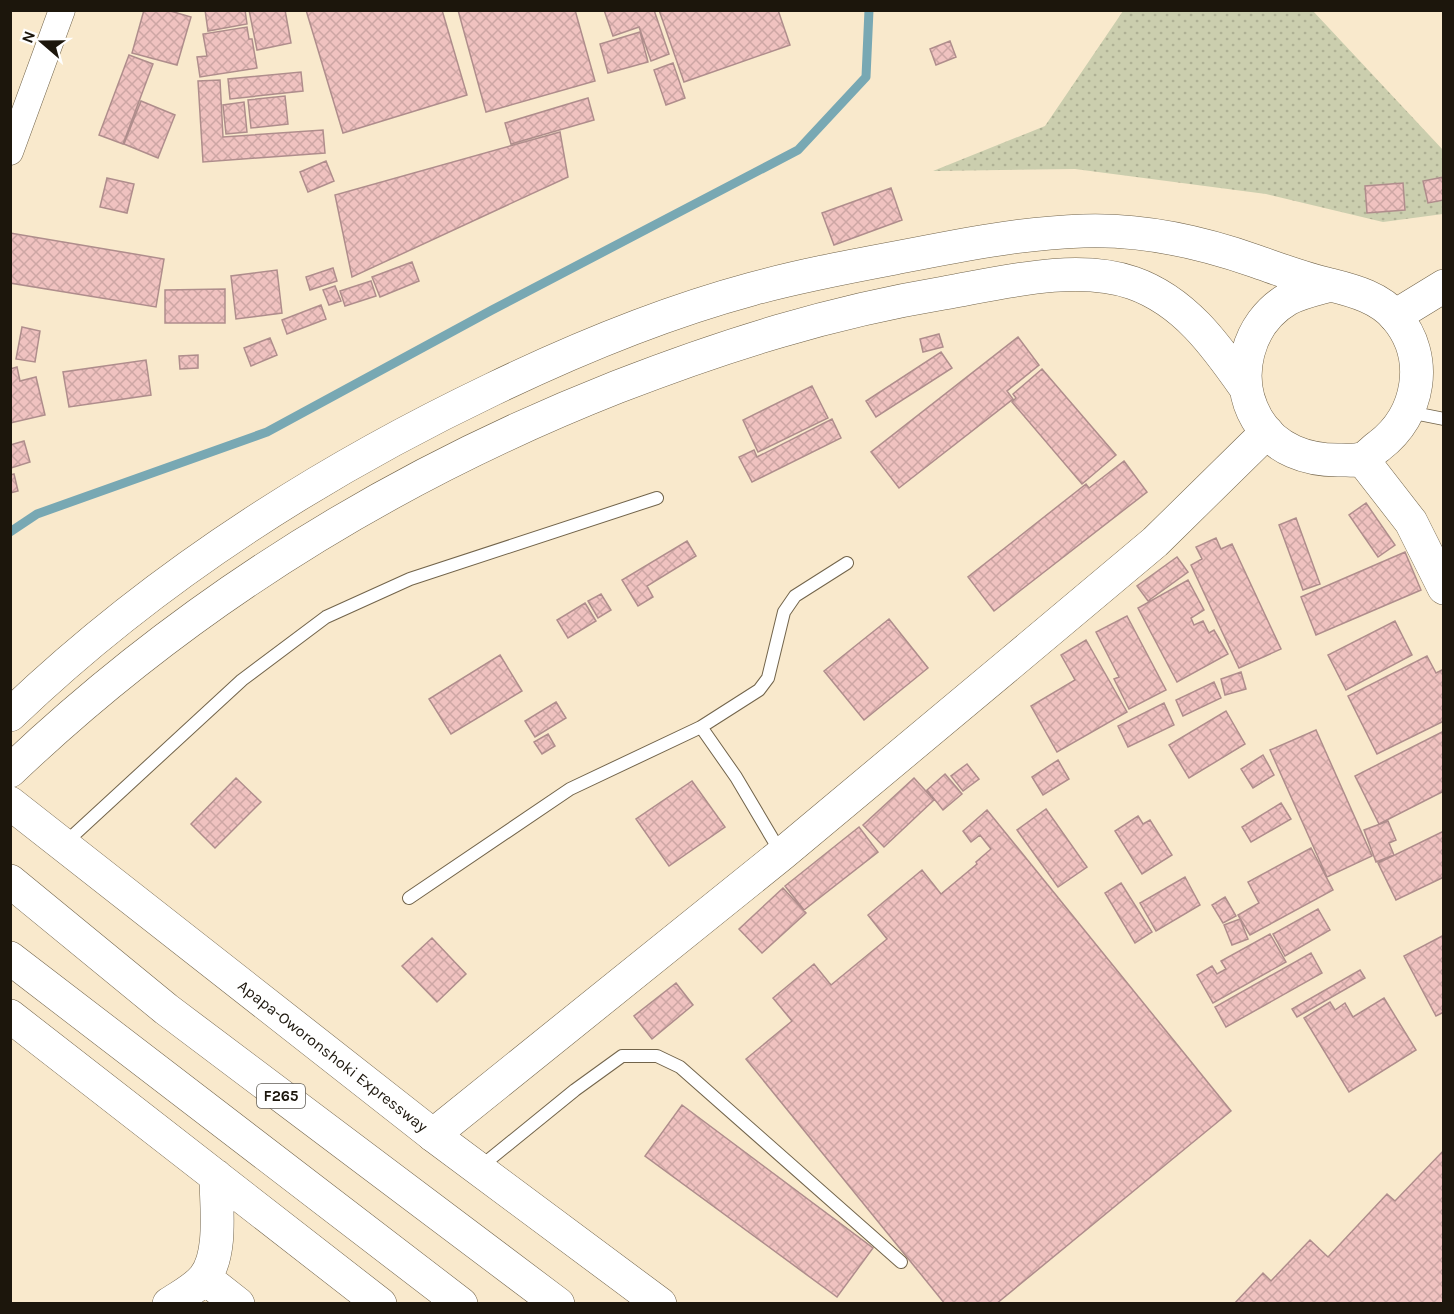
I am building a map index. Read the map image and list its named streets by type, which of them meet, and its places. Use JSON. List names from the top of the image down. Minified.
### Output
{"streets":{"main road":["Apapa-Oworonshoki Expressway","F265"]},"north":"left"}
